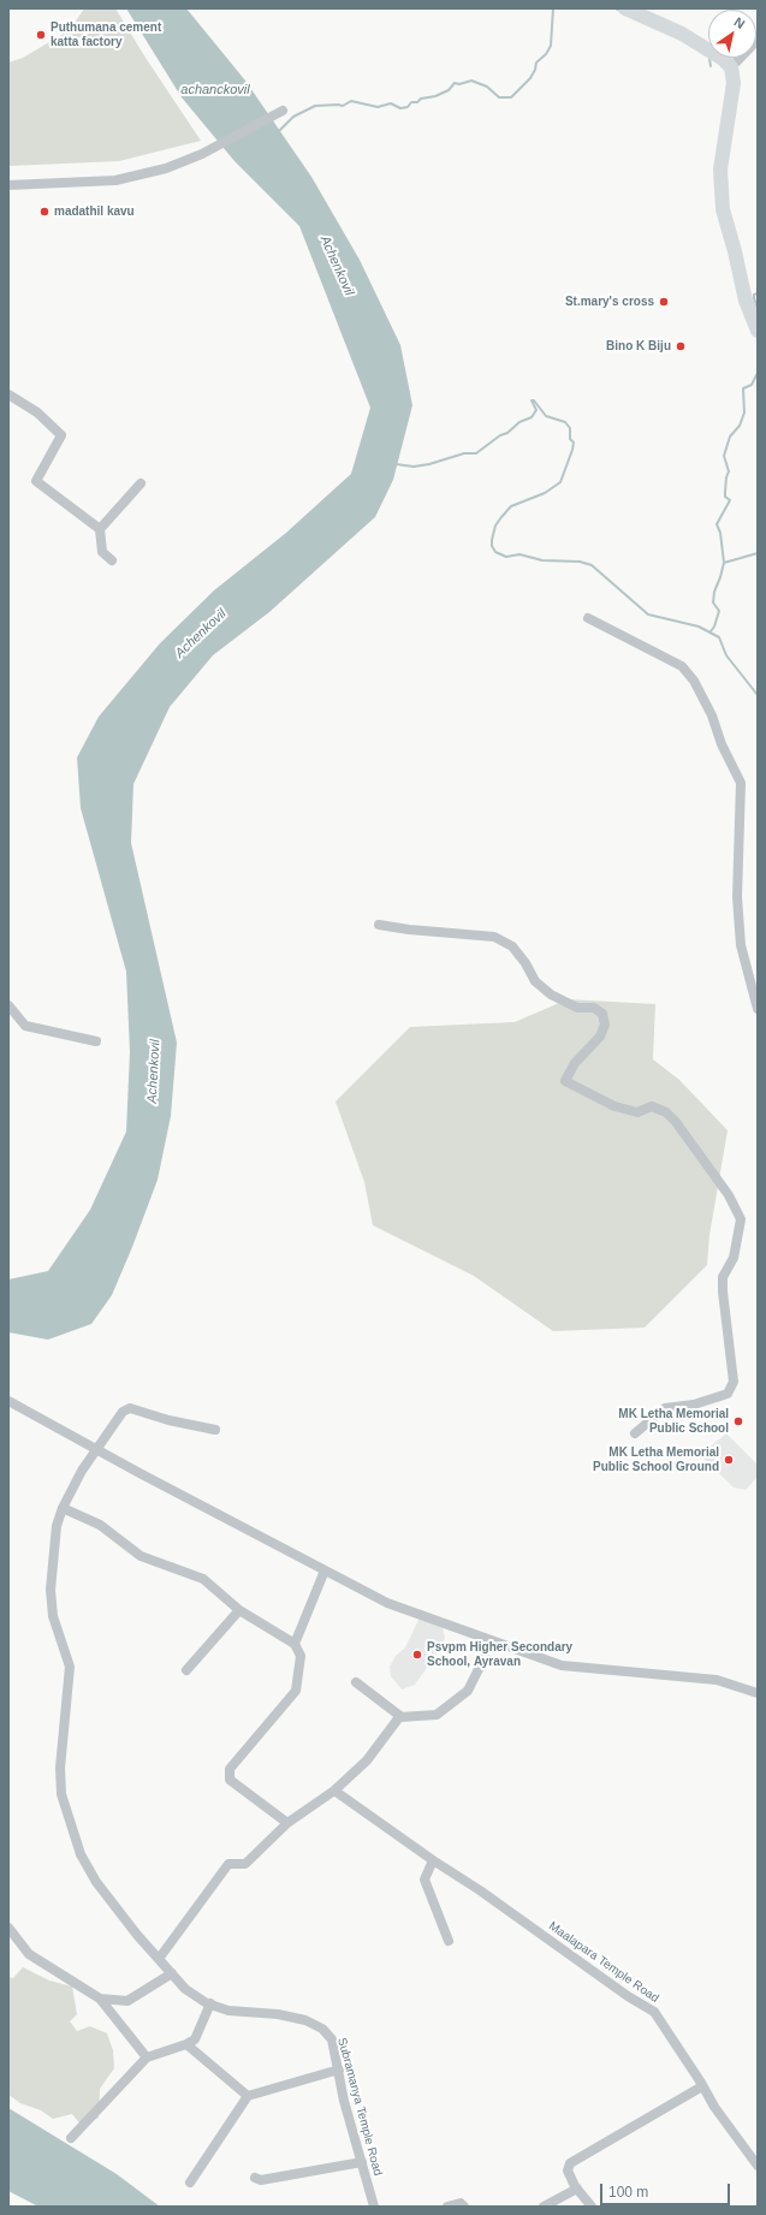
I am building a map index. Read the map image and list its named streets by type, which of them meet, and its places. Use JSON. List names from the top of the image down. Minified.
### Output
{"streets":{"street":["Maalapara Temple Road","Subramanya Temple Road"]},"water":["achanckovil","Achenkovil"],"places":["Puthumana cement katta factory","madathil kavu","St.mary's cross","Bino K Biju","MK Letha Memorial Public School","MK Letha Memorial Public School Ground","Psvpm Higher Secondary School, Ayravan"],"scale_bar":"100 m","north":"top right"}
